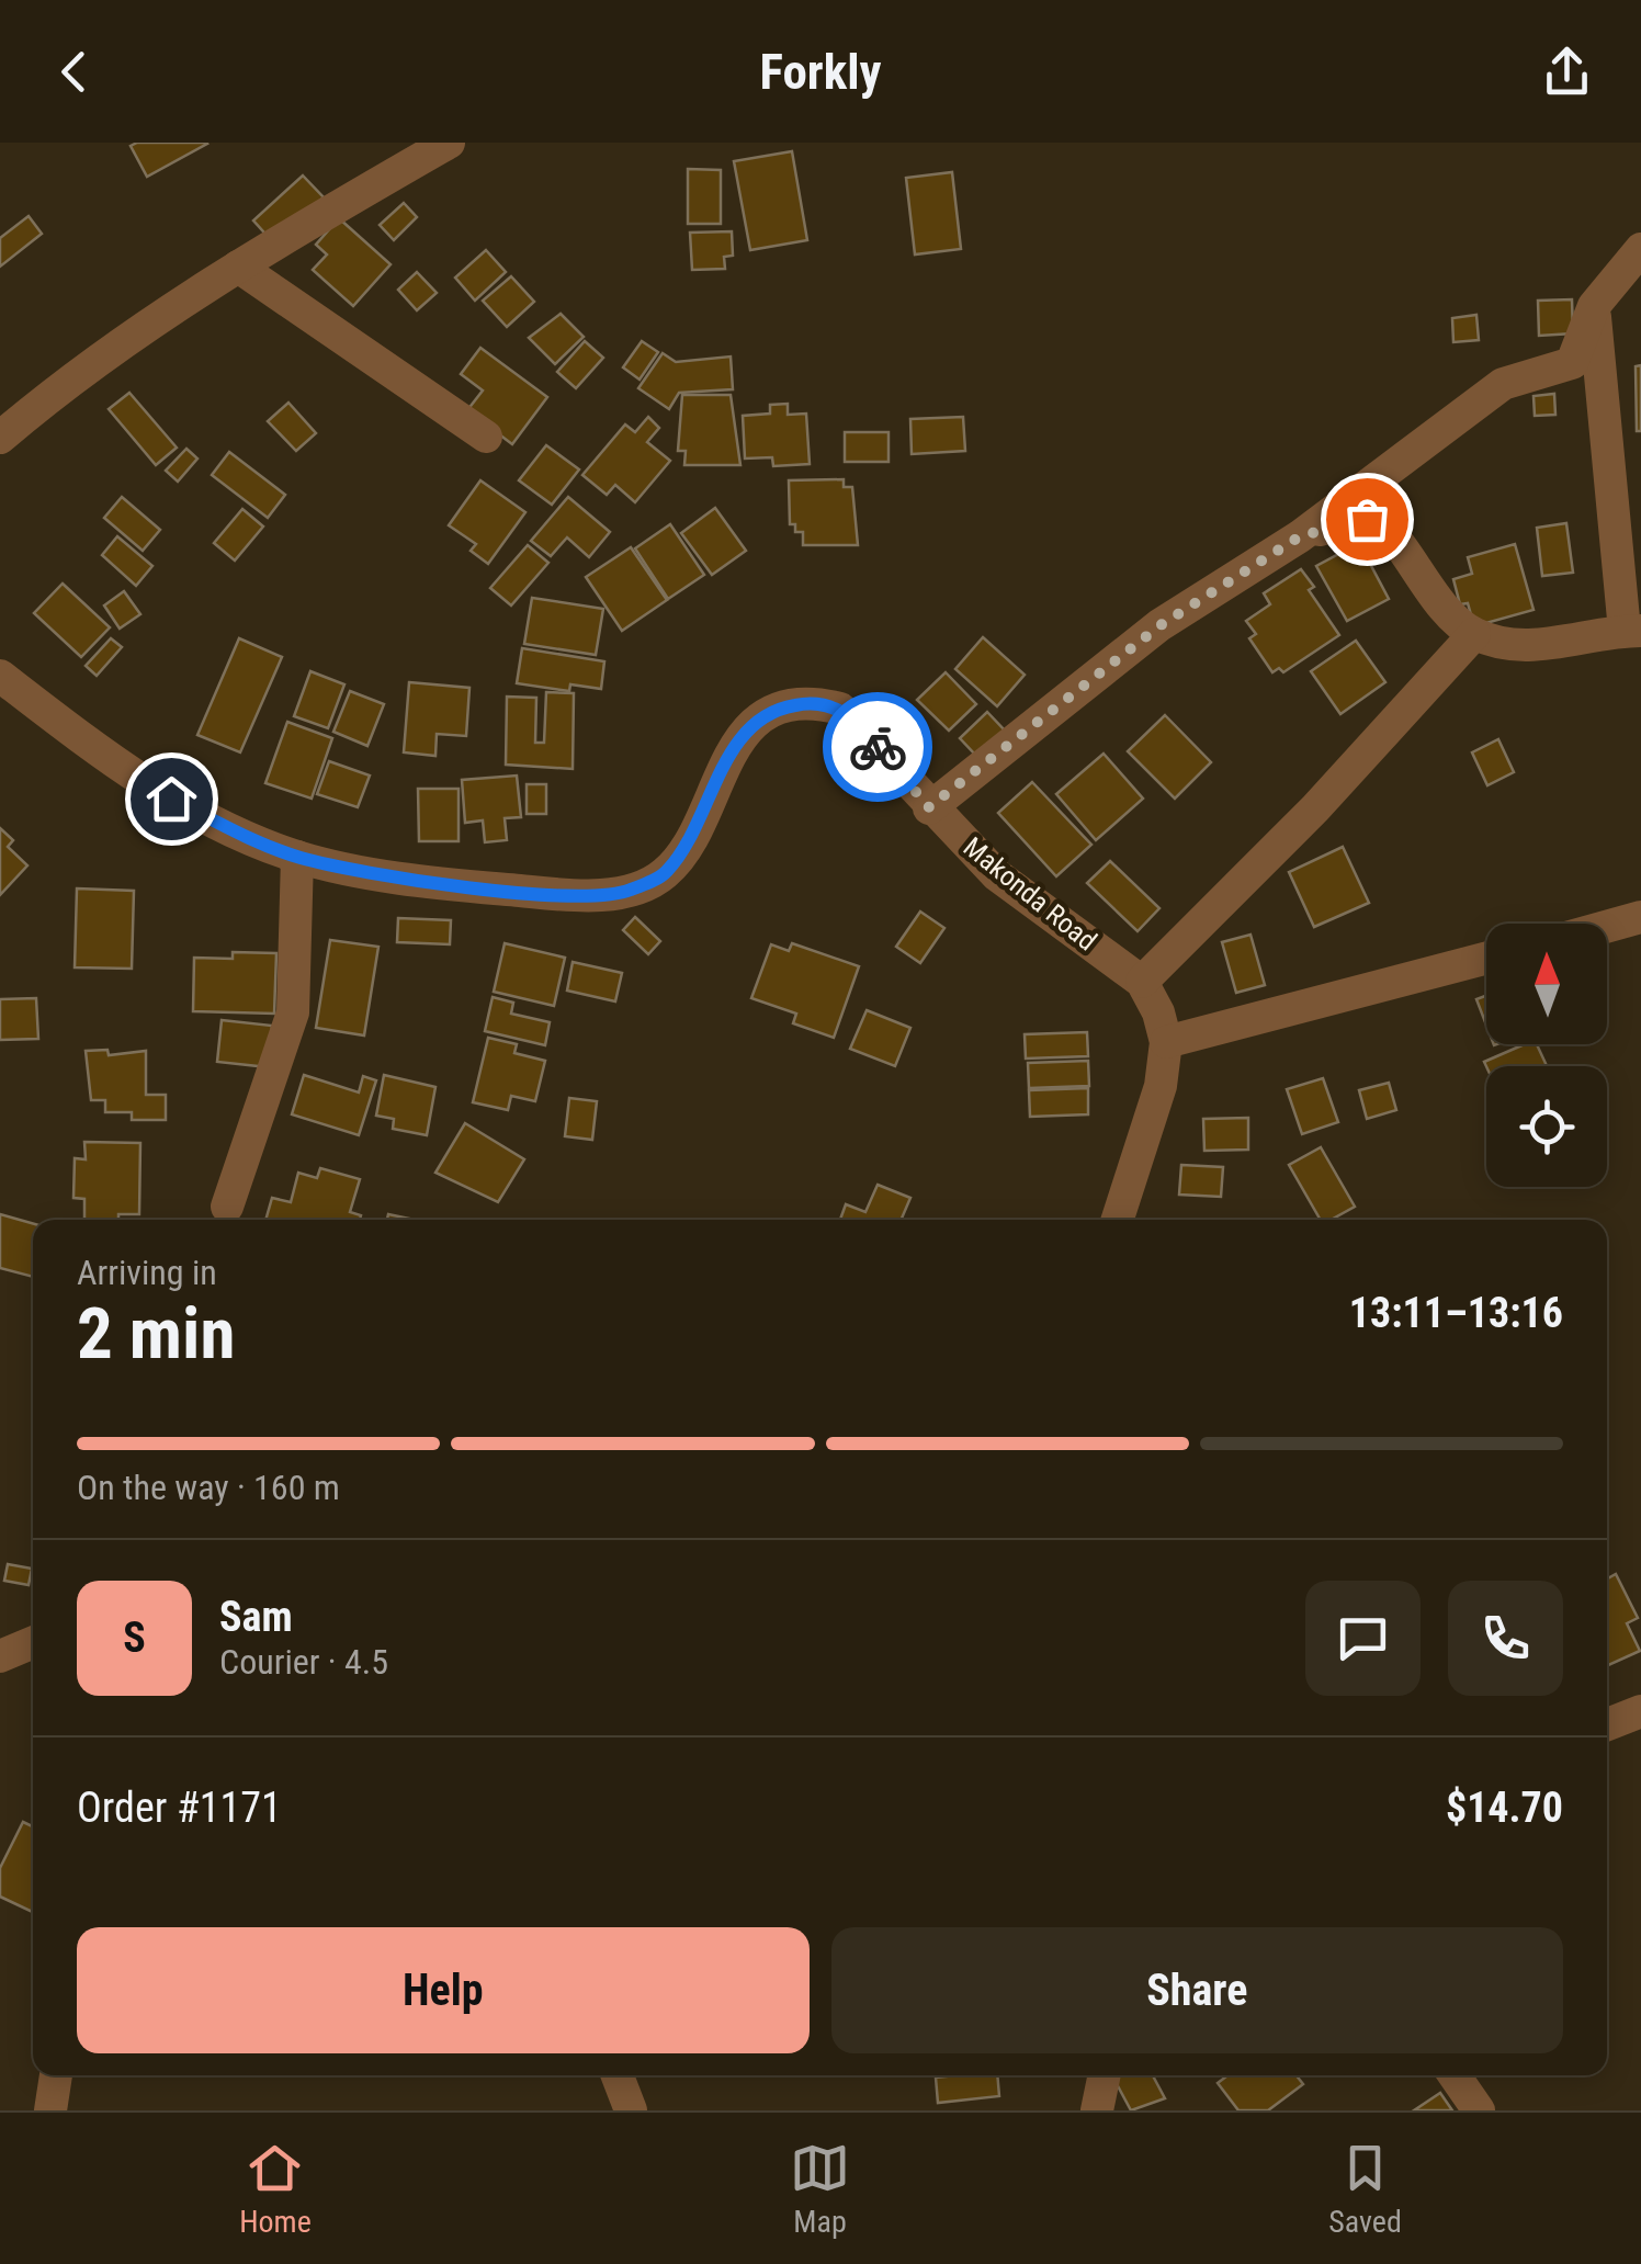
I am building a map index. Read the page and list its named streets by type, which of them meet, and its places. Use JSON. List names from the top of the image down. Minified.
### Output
{"streets":{"street":["Makonda Road"]},"north":"top","page":{"header":"Forkly","heading":["2 min","Arriving in","13:11–13:16"],"panel":["Sam","Courier · 4.5","Order #1171","$14.70"],"bar":"On the way · 160 m","round":"S","buttons":["Help","Share"],"tabs":["Home","Map","Saved"]}}
